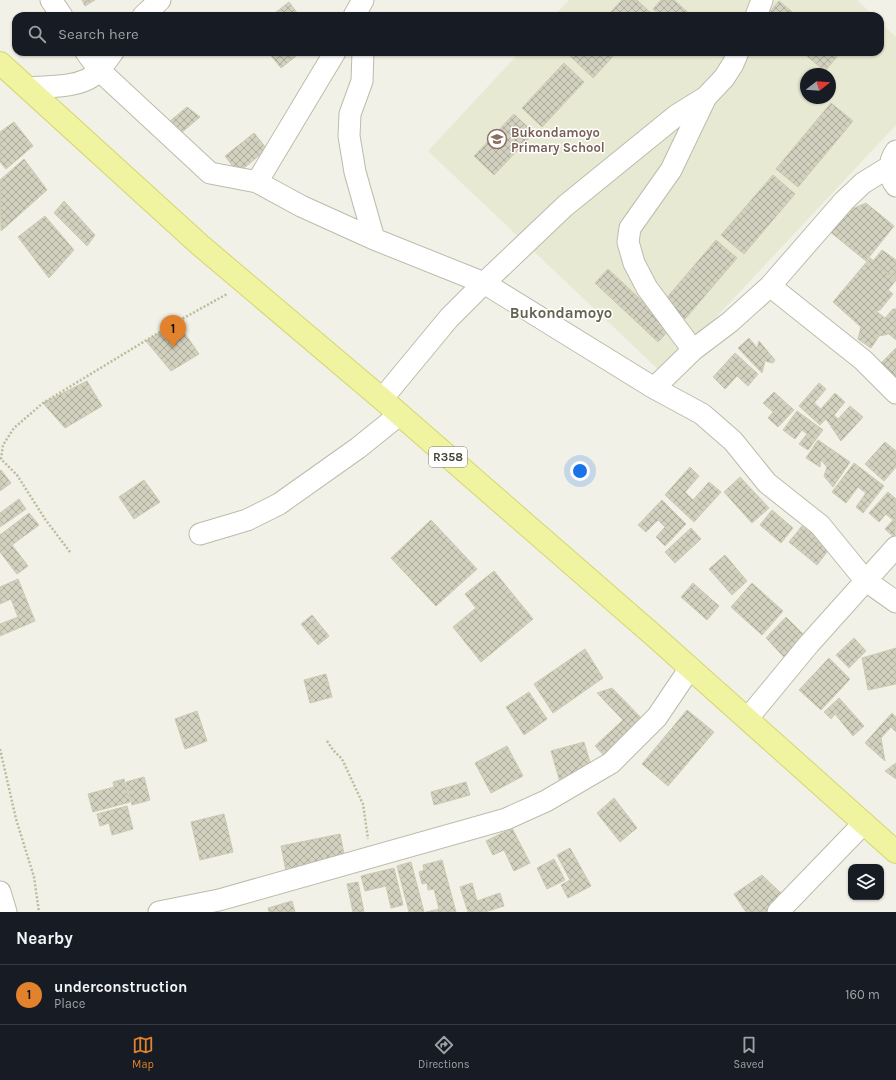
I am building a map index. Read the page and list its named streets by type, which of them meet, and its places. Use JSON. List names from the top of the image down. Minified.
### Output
{"streets":{"main road":["R358"]},"districts":["Bukondamoyo"],"places":{"school or university":["Bukondamoyo Primary School"]},"north":"right","page":{"search":"Search here","pins":"1","heading":"Nearby","list":[{"mark":"1","name":"underconstruction","note":"Place","value":"160 m"}],"nav":["Map","Directions","Saved"]}}
